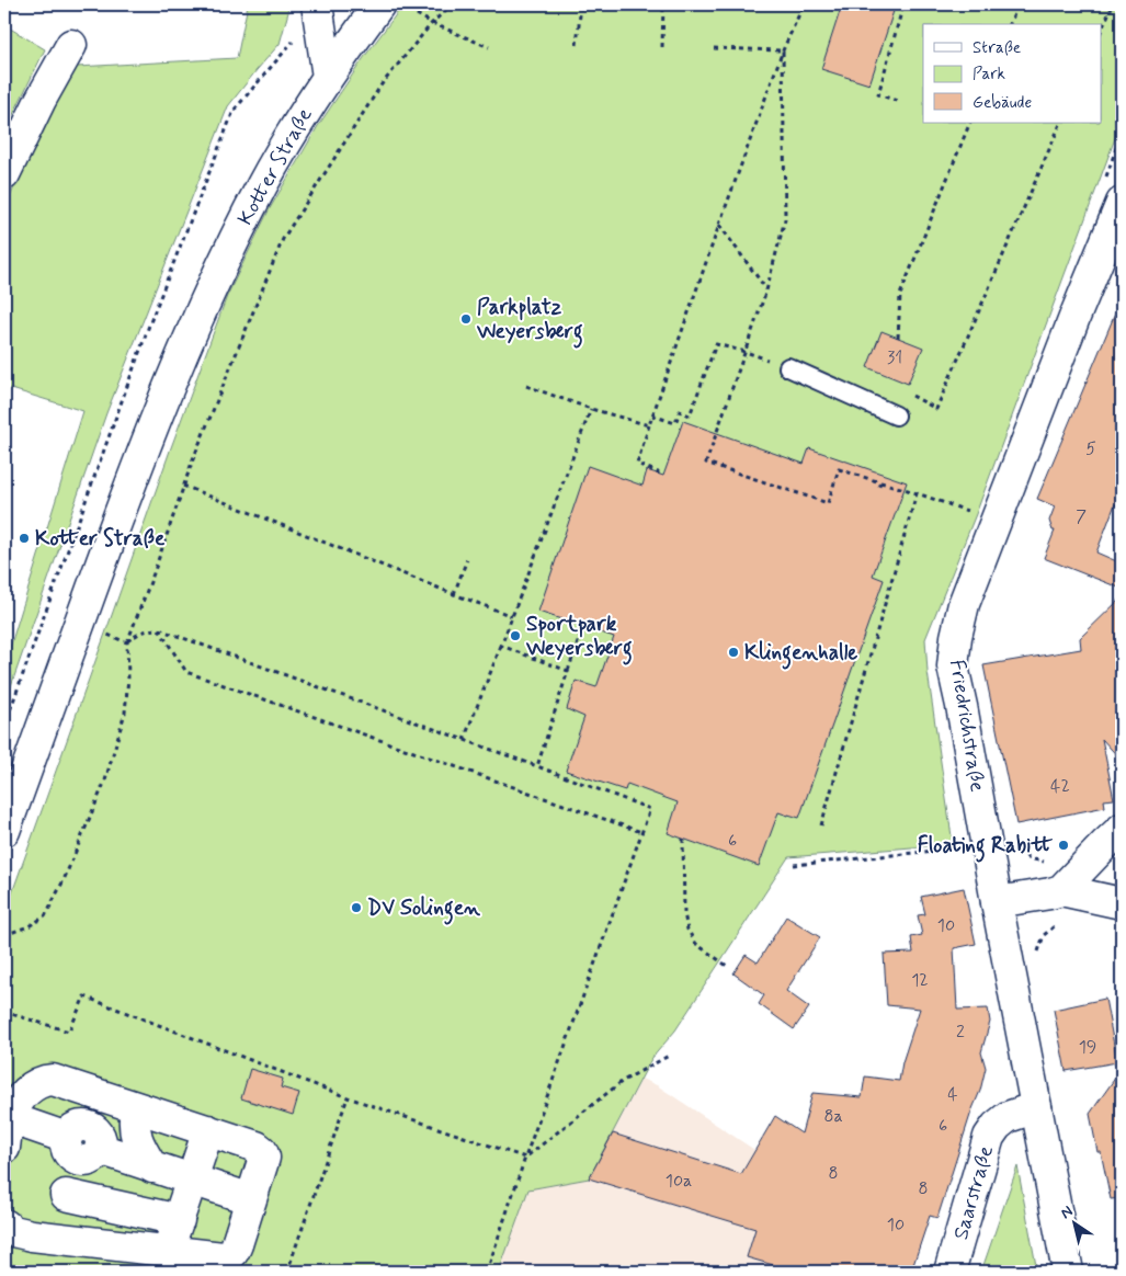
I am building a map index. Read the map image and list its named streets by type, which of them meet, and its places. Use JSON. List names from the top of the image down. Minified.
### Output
{"streets":{"street":["Kotter Straße","Friedrichstraße","Saarstraße"]},"crossings":[["Friedrichstraße","Saarstraße"]],"places":["Parkplatz Weyersberg","Kotter Straße","Sportpark Weyersberg","Klingenhalle","Floating Rabitt","DV Solingen"],"house_numbers":["31","5","7","42","6","10","12","2","19","4","8a","6","8","10a","8","10"],"legend":["Straße","Park","Gebäude"],"north":"top left"}
